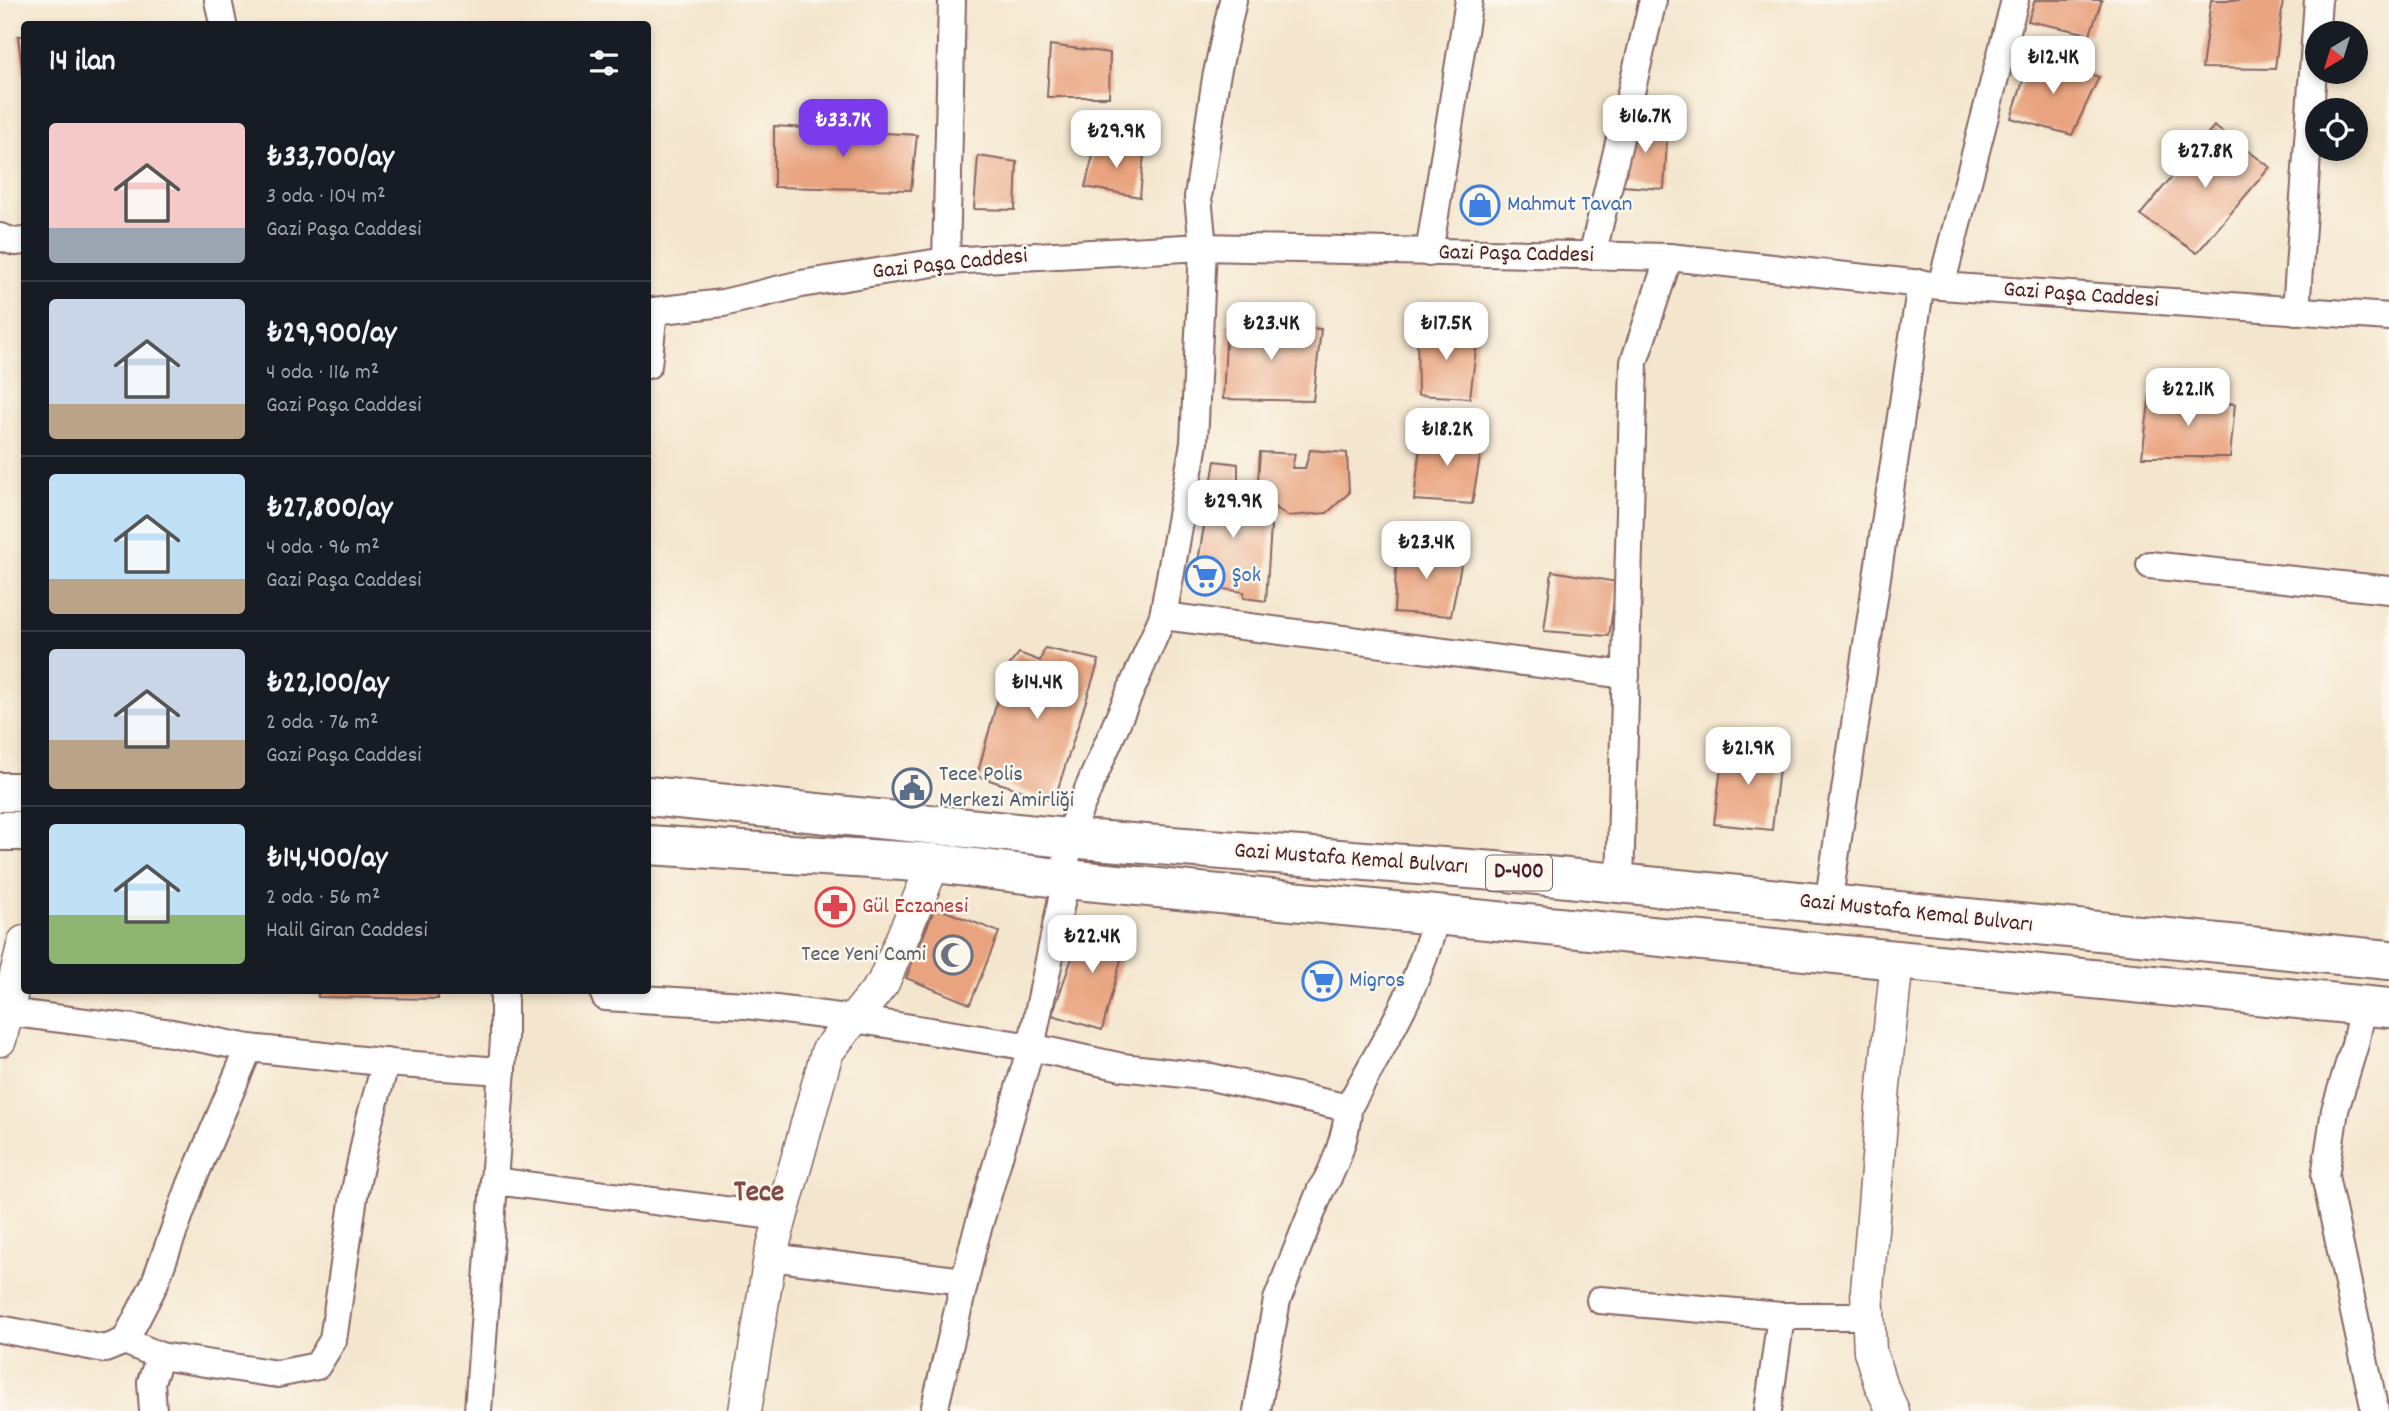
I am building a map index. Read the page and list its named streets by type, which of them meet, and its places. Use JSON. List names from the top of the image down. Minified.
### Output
{"streets":{"highway":["Gazi Mustafa Kemal Bulvarı","D-400"],"street":["Gazi Paşa Caddesi"]},"districts":["Tece"],"places":{"shop":["Mahmut Tavan"],"supermarket":["Şok","Migros"],"public building":["Tece Polis Merkezi Amirliği"],"pharmacy":["Gül Eczanesi"],"mosque":["Tece Yeni Cami"]},"north":"bottom left","page":{"heading":"14 ilan","price":["₺12.4K","₺16.7K","₺33.7K","₺29.9K","₺27.8K","₺23.4K","₺17.5K","₺22.1K","₺18.2K","₺29.9K","₺23.4K","₺14.4K","₺21.9K","₺22.4K"],"list":[{"name":"₺33,700/ay","note":"3 oda · 104 m² · Gazi Paşa Caddesi"},{"name":"₺29,900/ay","note":"4 oda · 116 m² · Gazi Paşa Caddesi"},{"name":"₺27,800/ay","note":"4 oda · 96 m² · Gazi Paşa Caddesi"},{"name":"₺22,100/ay","note":"2 oda · 76 m² · Gazi Paşa Caddesi"},{"name":"₺14,400/ay","note":"2 oda · 56 m² · Halil Giran Caddesi"}]}}
